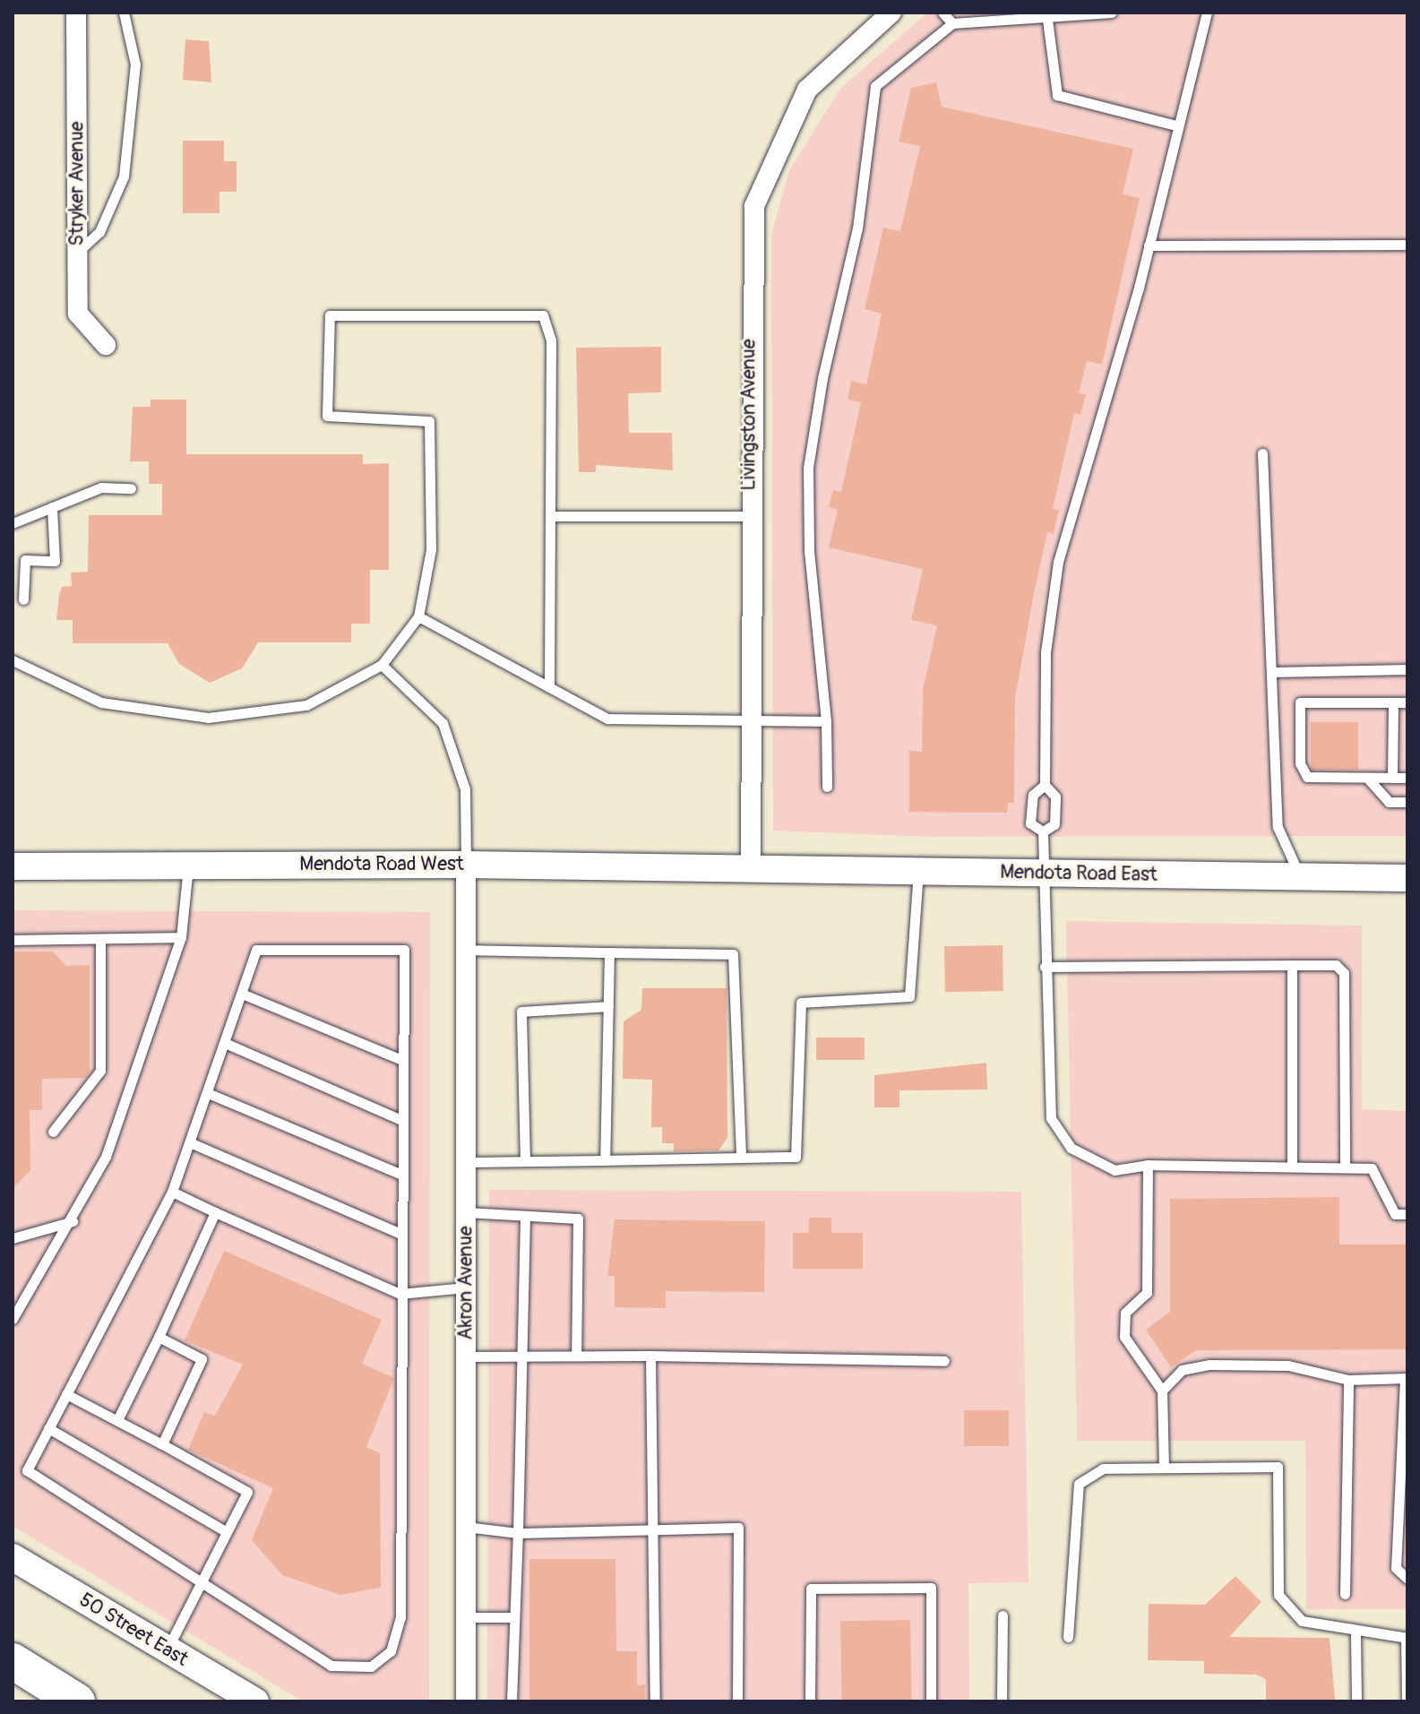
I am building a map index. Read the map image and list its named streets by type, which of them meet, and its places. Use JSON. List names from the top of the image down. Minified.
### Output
{"streets":{"street":["Stryker Avenue","Livingston Avenue","Mendota Road West","Mendota Road East","Akron Avenue","50 Street East"]},"crossings":[["Livingston Avenue","Mendota Road West"],["Livingston Avenue","Mendota Road East"],["Mendota Road West","Mendota Road East"],["Mendota Road West","Akron Avenue"]]}
